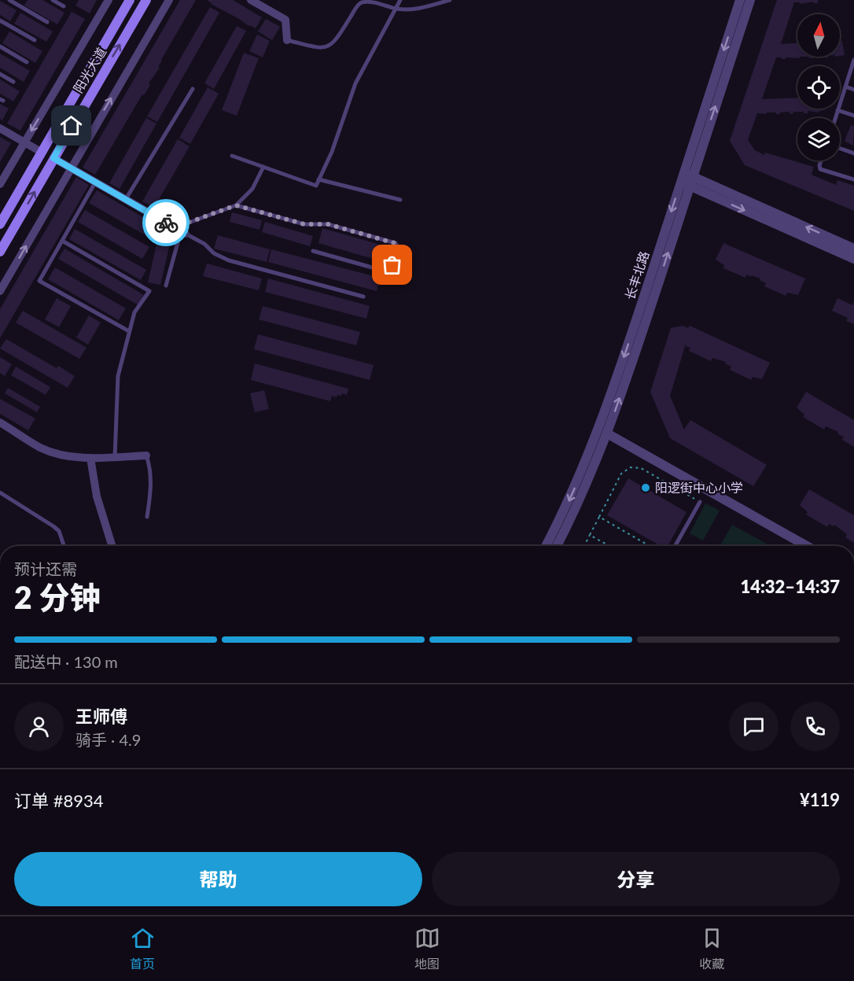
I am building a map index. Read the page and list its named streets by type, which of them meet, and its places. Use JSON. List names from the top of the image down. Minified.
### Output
{"streets":{"main road":["阳光大道"],"street":["长丰北路"]},"places":["阳逻街中心小学"],"north":"top","page":{"heading":["2 分钟","预计还需","14:32–14:37"],"panel":["王师傅","骑手 · 4.9","订单 #8934","¥119"],"bar":"配送中 · 130 m","buttons":["帮助","分享"],"tabs":["首页","地图","收藏"]}}
